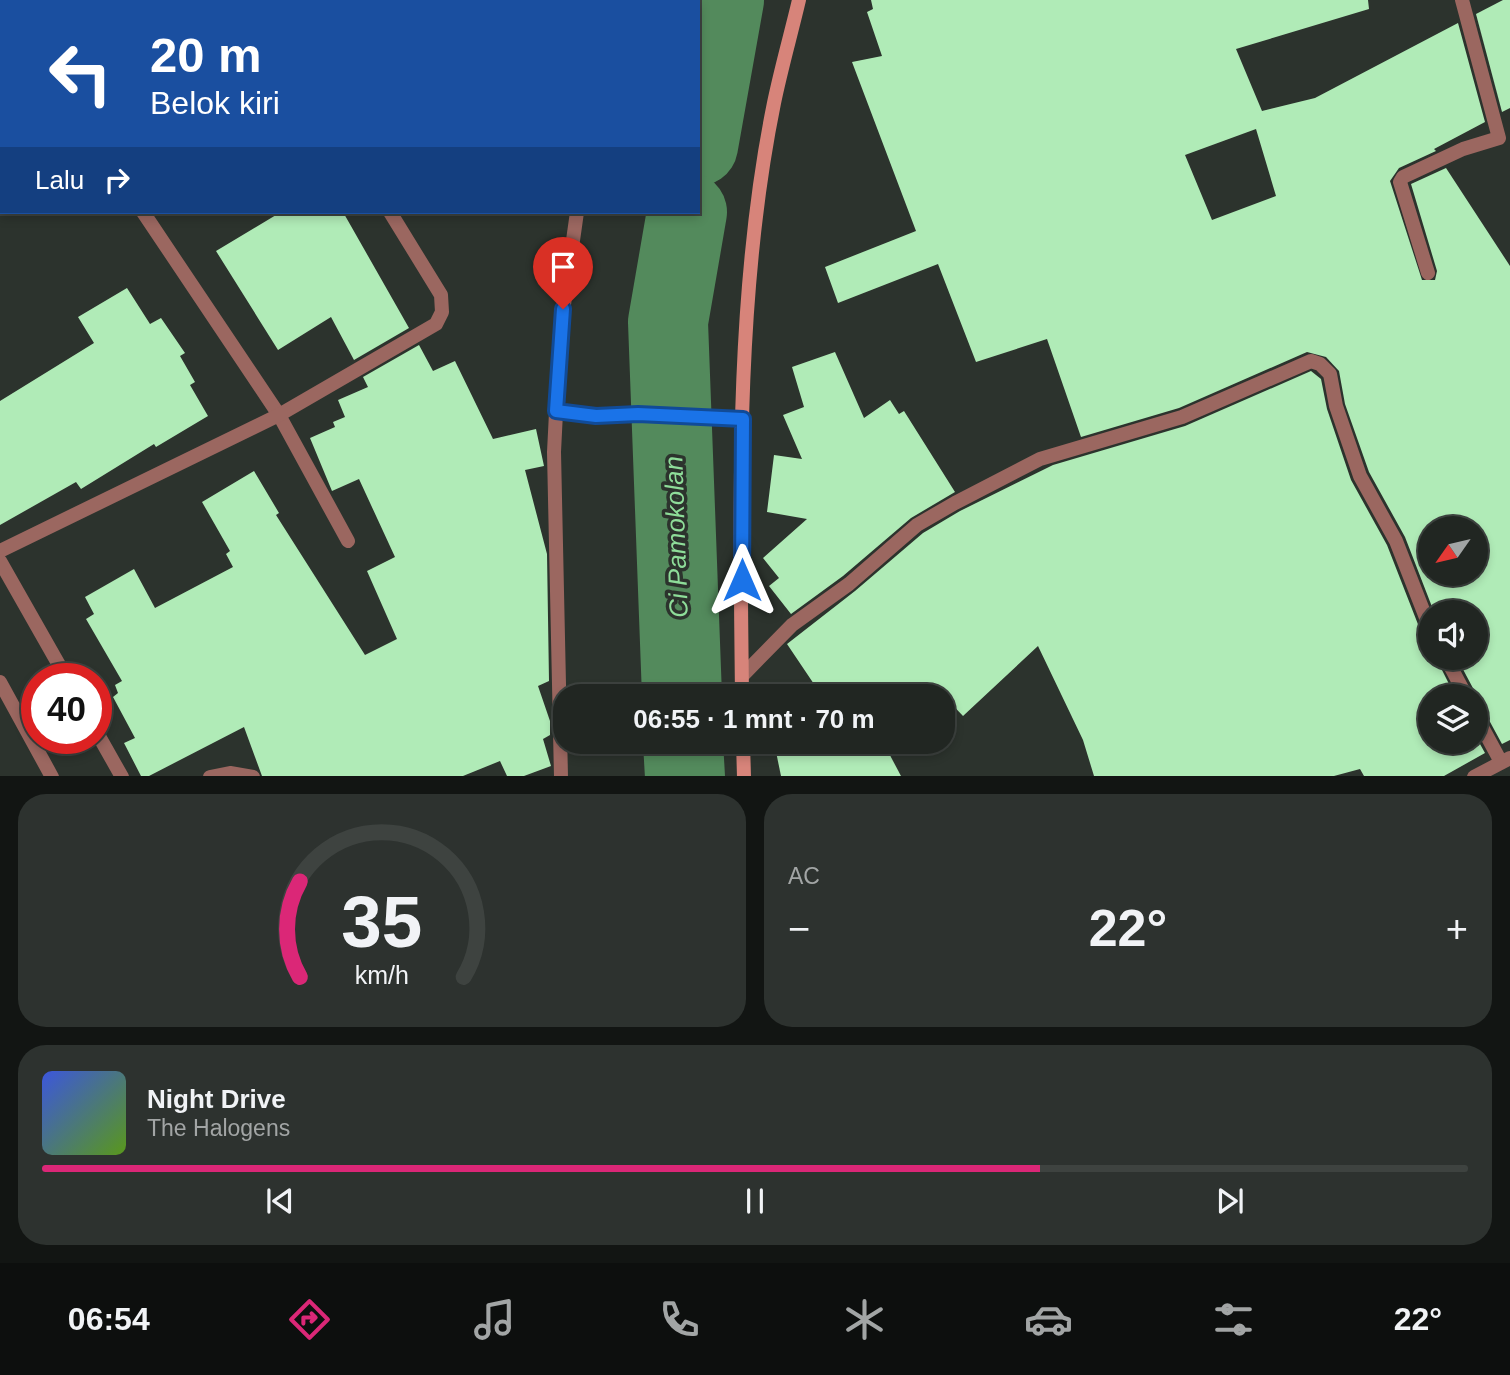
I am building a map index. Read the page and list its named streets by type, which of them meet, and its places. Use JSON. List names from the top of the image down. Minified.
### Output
{"water":["Ci Pamokolan"],"north":"bottom left","page":{"turn":["20 m","Belok kiri"],"then":"Lalu","limit":"40","trip":"06:55 · 1 mnt · 70 m","tile":"AC","heat":["−","22°","+"],"song":["Night Drive","The Halogens"],"tabs":["06:54","22°"],"gauge":["35","km/h"]}}
